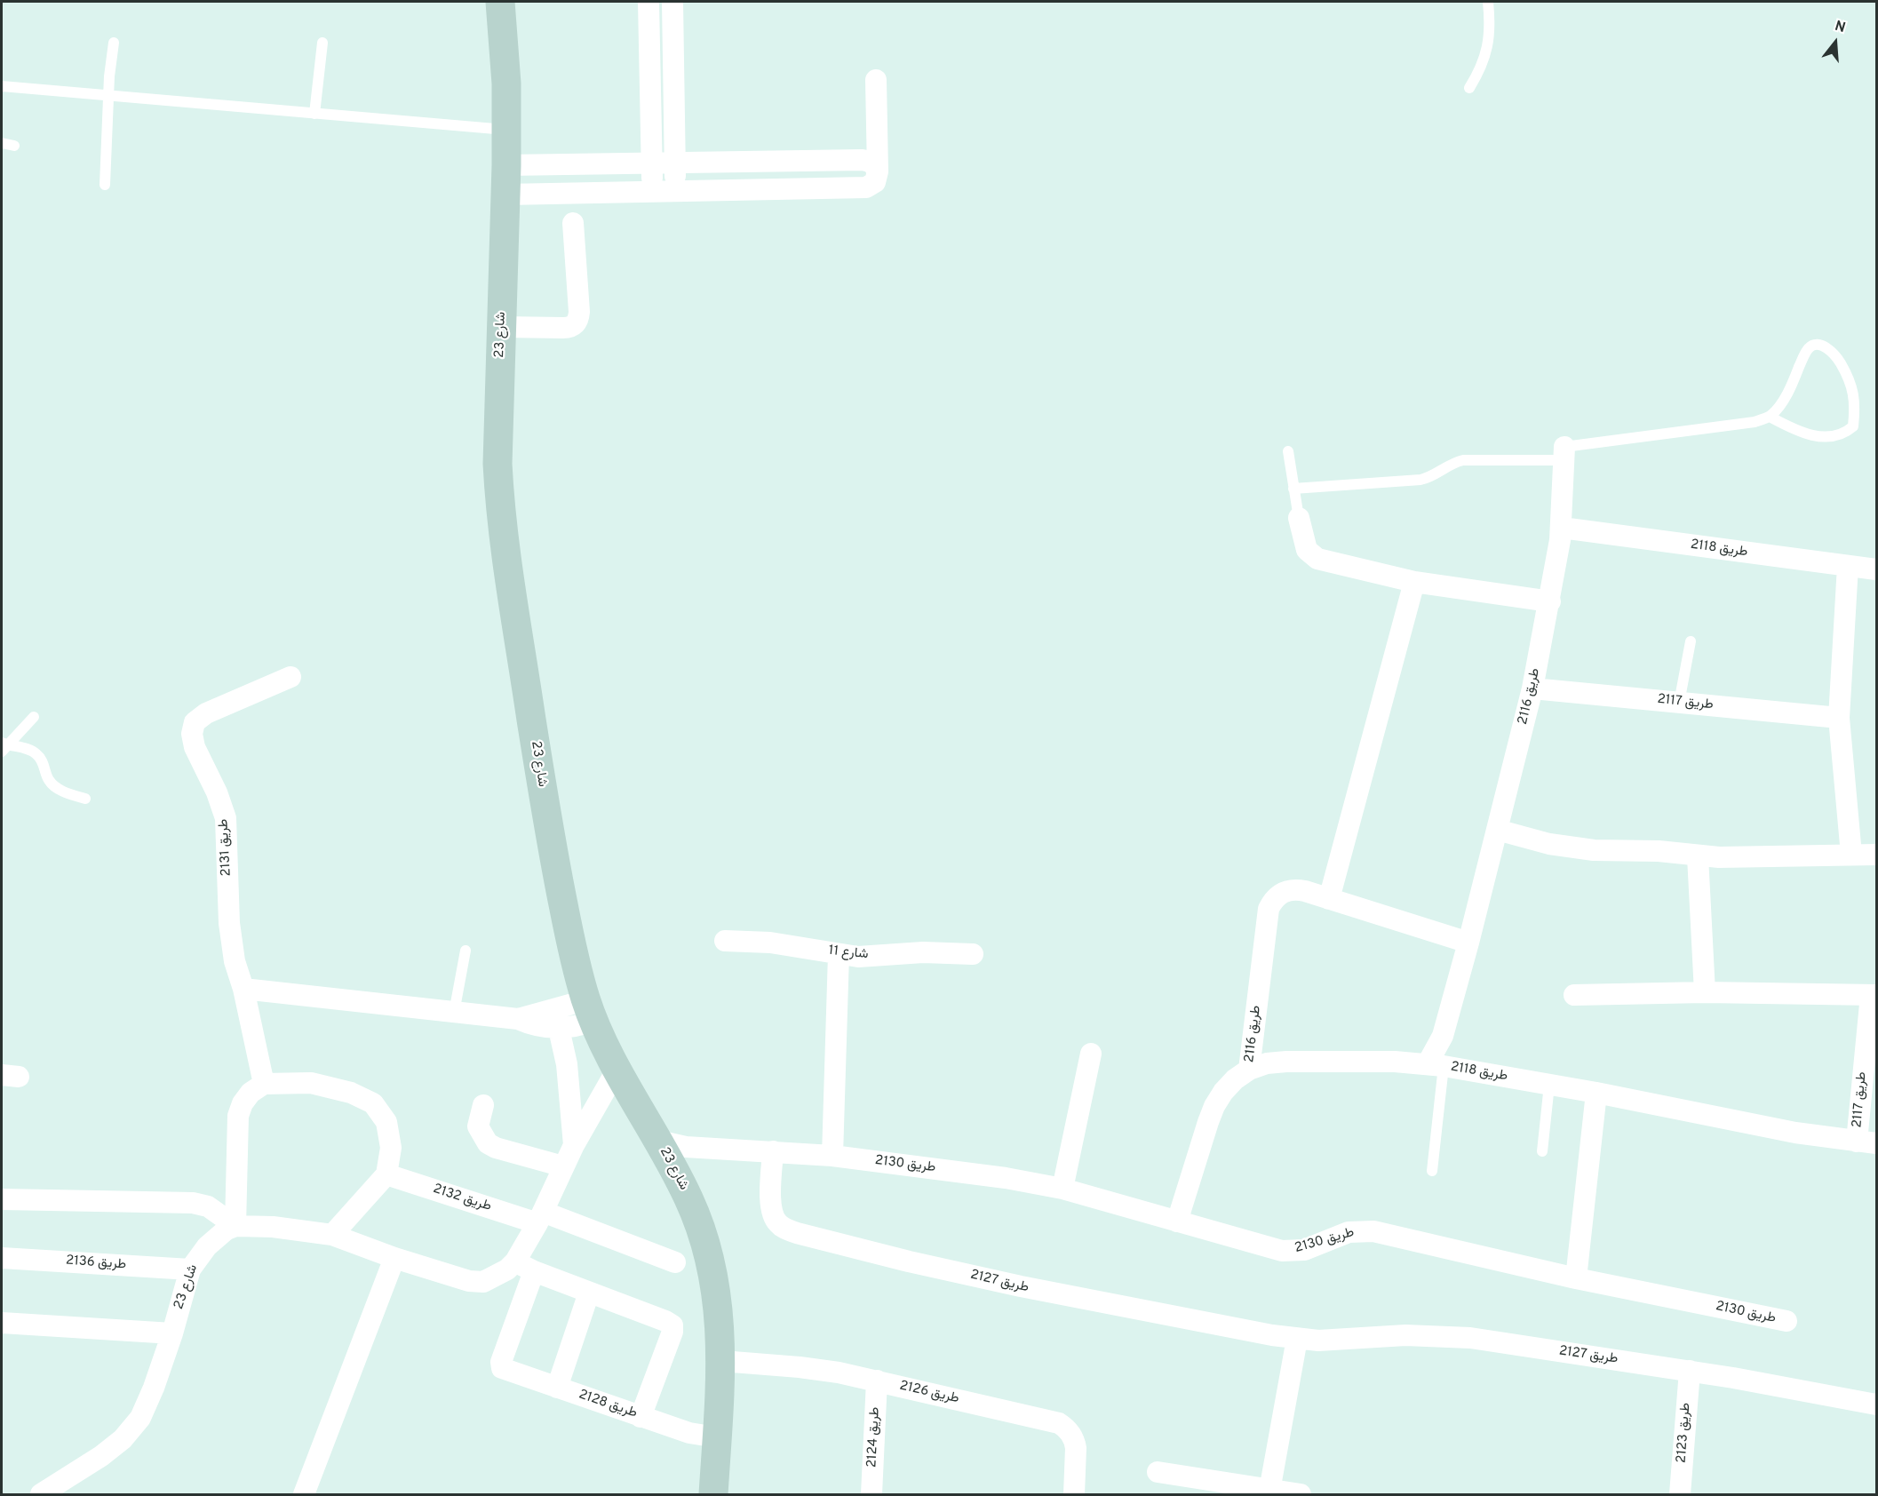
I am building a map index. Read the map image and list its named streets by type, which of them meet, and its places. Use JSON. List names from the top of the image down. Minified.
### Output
{"streets":{"street":["شارع 23","طريق 2118","طريق 2116","طريق 2117","طريق 2131","شارع 11","طريق 2130","طريق 2132","طريق 2136","طريق 2127","طريق 2126","طريق 2128","طريق 2123","طريق 2124"]},"crossings":[["شارع 23","طريق 2131"],["شارع 23","طريق 2130"],["شارع 23","طريق 2132"],["شارع 23","طريق 2136"],["شارع 23","طريق 2126"],["شارع 23","طريق 2128"],["طريق 2118","طريق 2116"],["طريق 2118","طريق 2117"],["طريق 2118","طريق 2130"],["طريق 2116","طريق 2117"],["طريق 2131","طريق 2132"],["طريق 2130","طريق 2127"],["طريق 2127","طريق 2123"],["طريق 2126","طريق 2124"]],"north":"top"}
